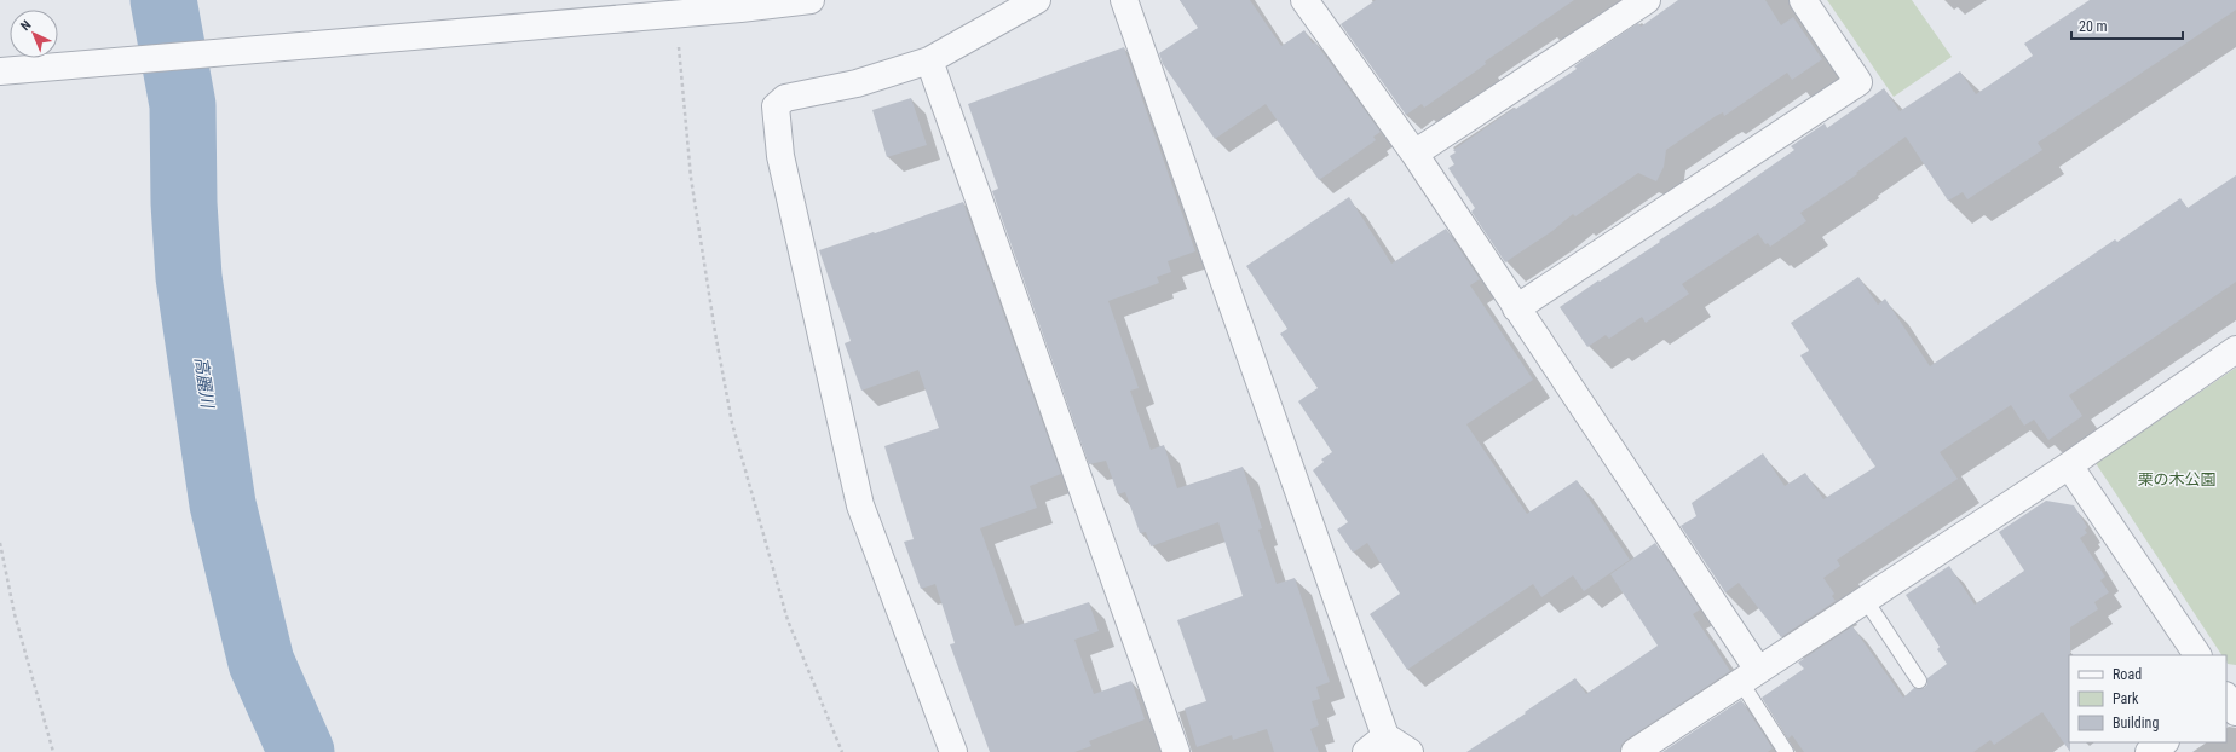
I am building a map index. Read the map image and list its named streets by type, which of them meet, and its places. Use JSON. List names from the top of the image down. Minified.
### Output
{"water":["高麗川"],"parks":["栗の木公園"],"legend":["Road","Park","Building"],"scale_bar":"20 m","north":"top left"}
